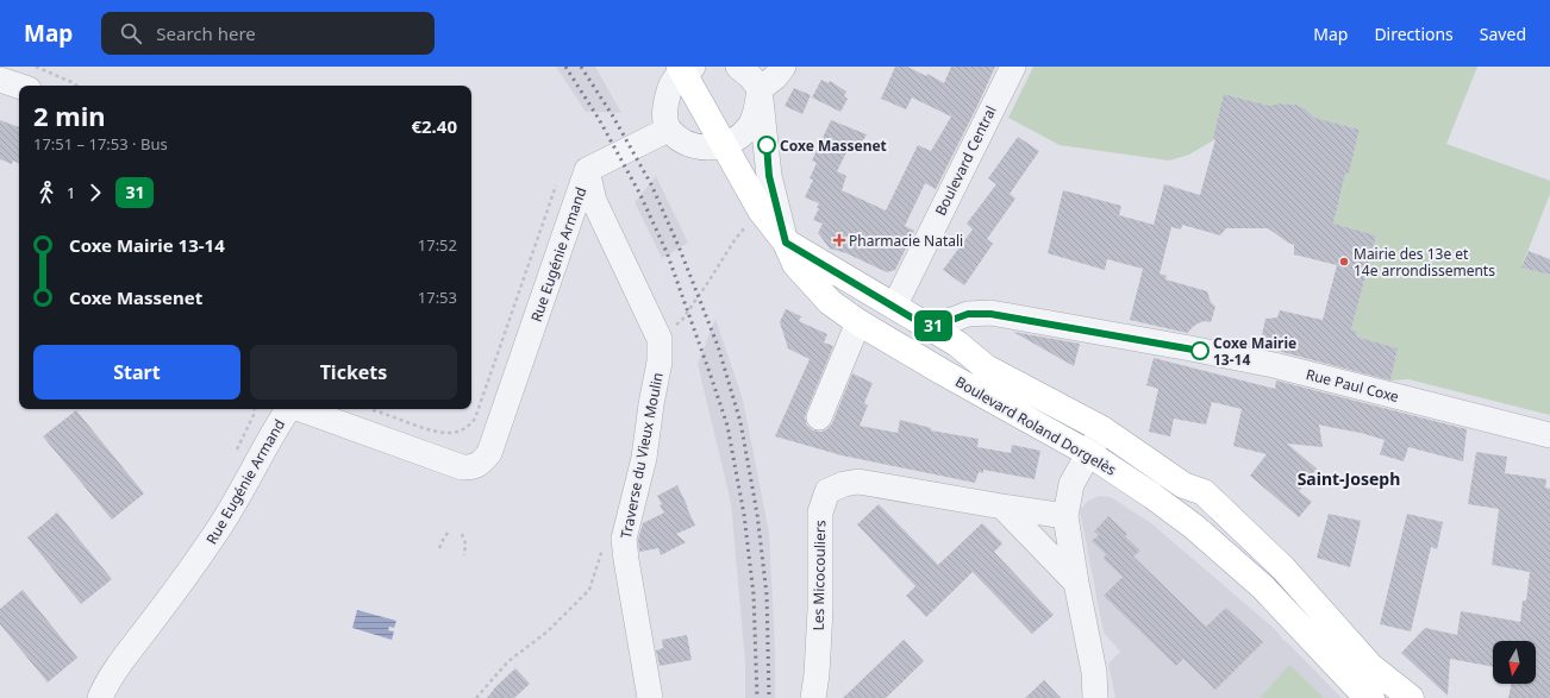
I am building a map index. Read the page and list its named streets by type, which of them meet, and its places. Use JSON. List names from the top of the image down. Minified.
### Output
{"streets":{"main road":["Boulevard Roland Dorgelès"],"street":["Boulevard Central","Rue Eugénie Armand","Rue Paul Coxe","Traverse du Vieux Moulin","Les Micocouliers"]},"crossings":[["Boulevard Central","Boulevard Roland Dorgelès"],["Rue Eugénie Armand","Traverse du Vieux Moulin"],["Rue Paul Coxe","Boulevard Roland Dorgelès"]],"districts":["Saint-Joseph"],"places":{"other":["Coxe Massenet","Mairie des 13e et 14e arrondissements","Coxe Mairie 13-14"],"health":["Pharmacie Natali"]},"lines":["bus line 31"],"north":"bottom","page":{"header":"Map","search":"Search here","nav":["Map","Directions","Saved"],"on_map":"31","heading":["2 min","17:51 – 17:53 · Bus","€2.40"],"legs":["1","31"],"list":[{"name":"Coxe Mairie 13-14","value":"17:52"},{"name":"Coxe Massenet","value":"17:53"}],"buttons":["Start","Tickets"]}}
